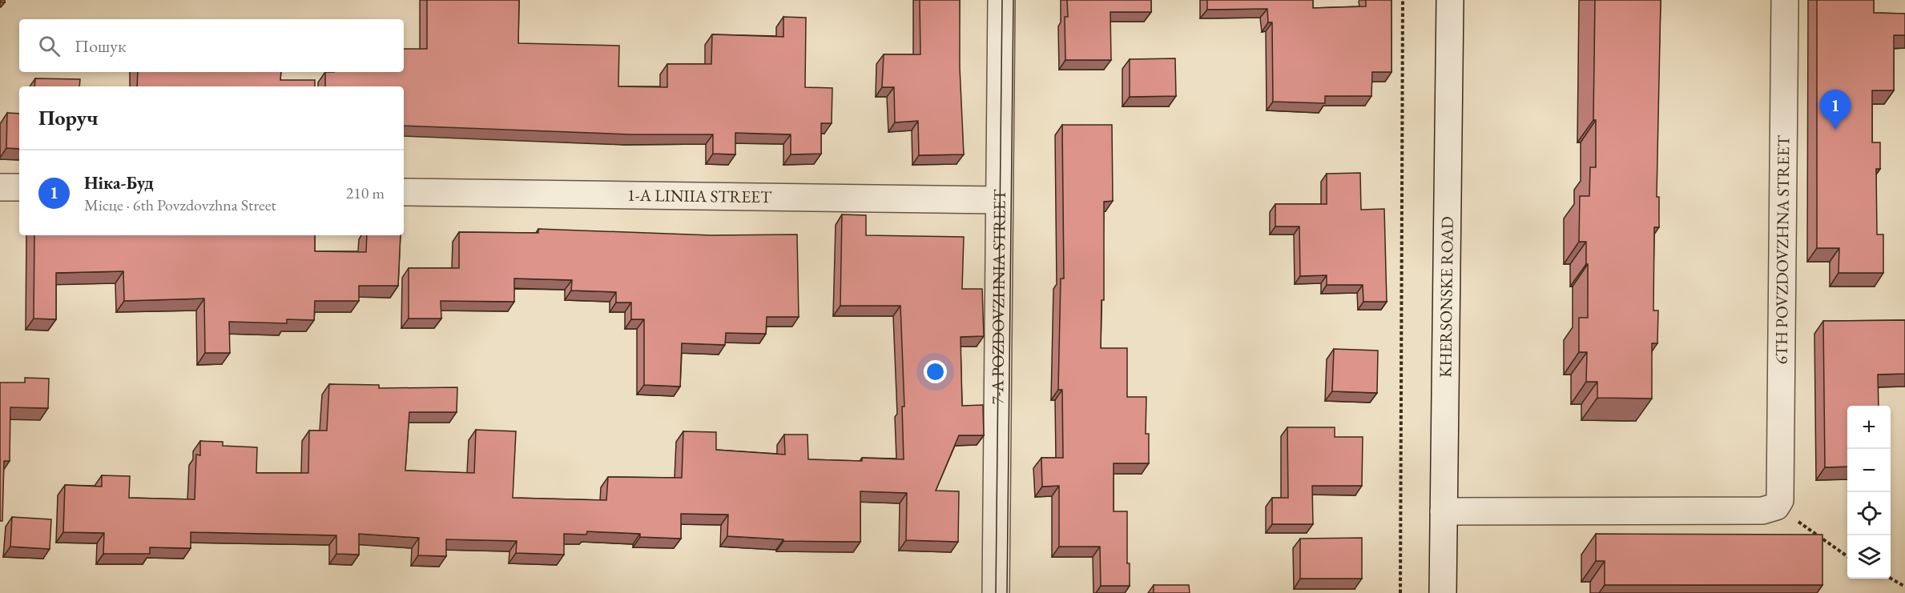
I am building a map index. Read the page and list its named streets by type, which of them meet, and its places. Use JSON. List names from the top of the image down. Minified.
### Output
{"streets":{"street":["1-A LINIIA STREET","6TH POVZDOVZHNA STREET","7-A POZDOVZHNIA STREET","KHERSONSKE ROAD"]},"crossings":[["1-A LINIIA STREET","7-A POZDOVZHNIA STREET"]],"page":{"search":"Пошук","heading":"Поруч","pins":"1","list":[{"mark":"1","name":"Ніка-Буд","note":"Місце · 6th Povzdovzhna Street","value":"210 m"}],"map_buttons":["+","−"]}}
